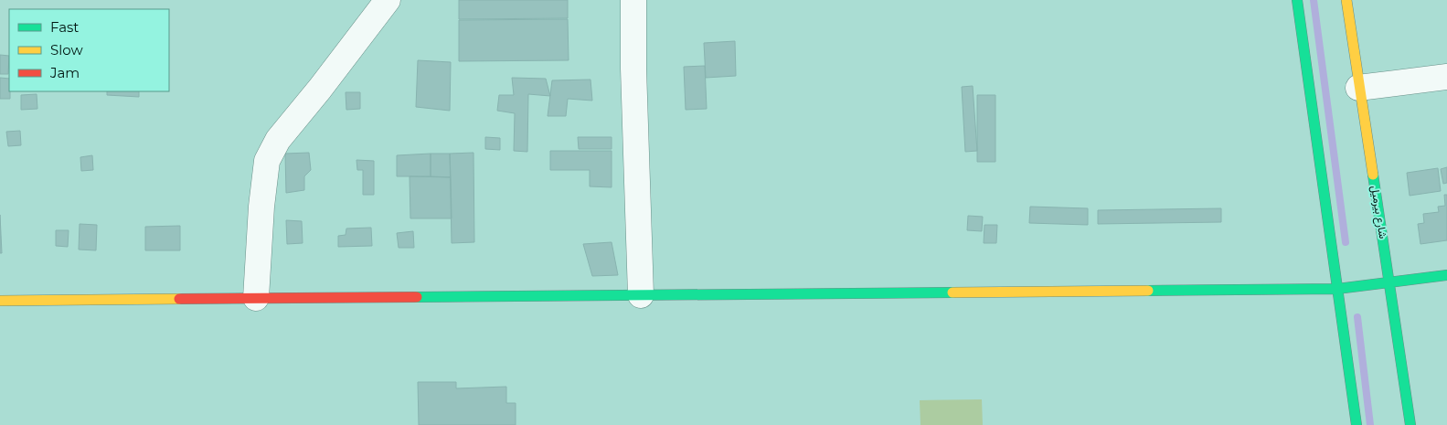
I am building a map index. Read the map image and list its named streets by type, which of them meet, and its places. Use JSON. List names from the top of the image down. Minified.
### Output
{"streets":{"street":["شارع بيرميل"]},"legend":["Fast","Slow","Jam"]}
